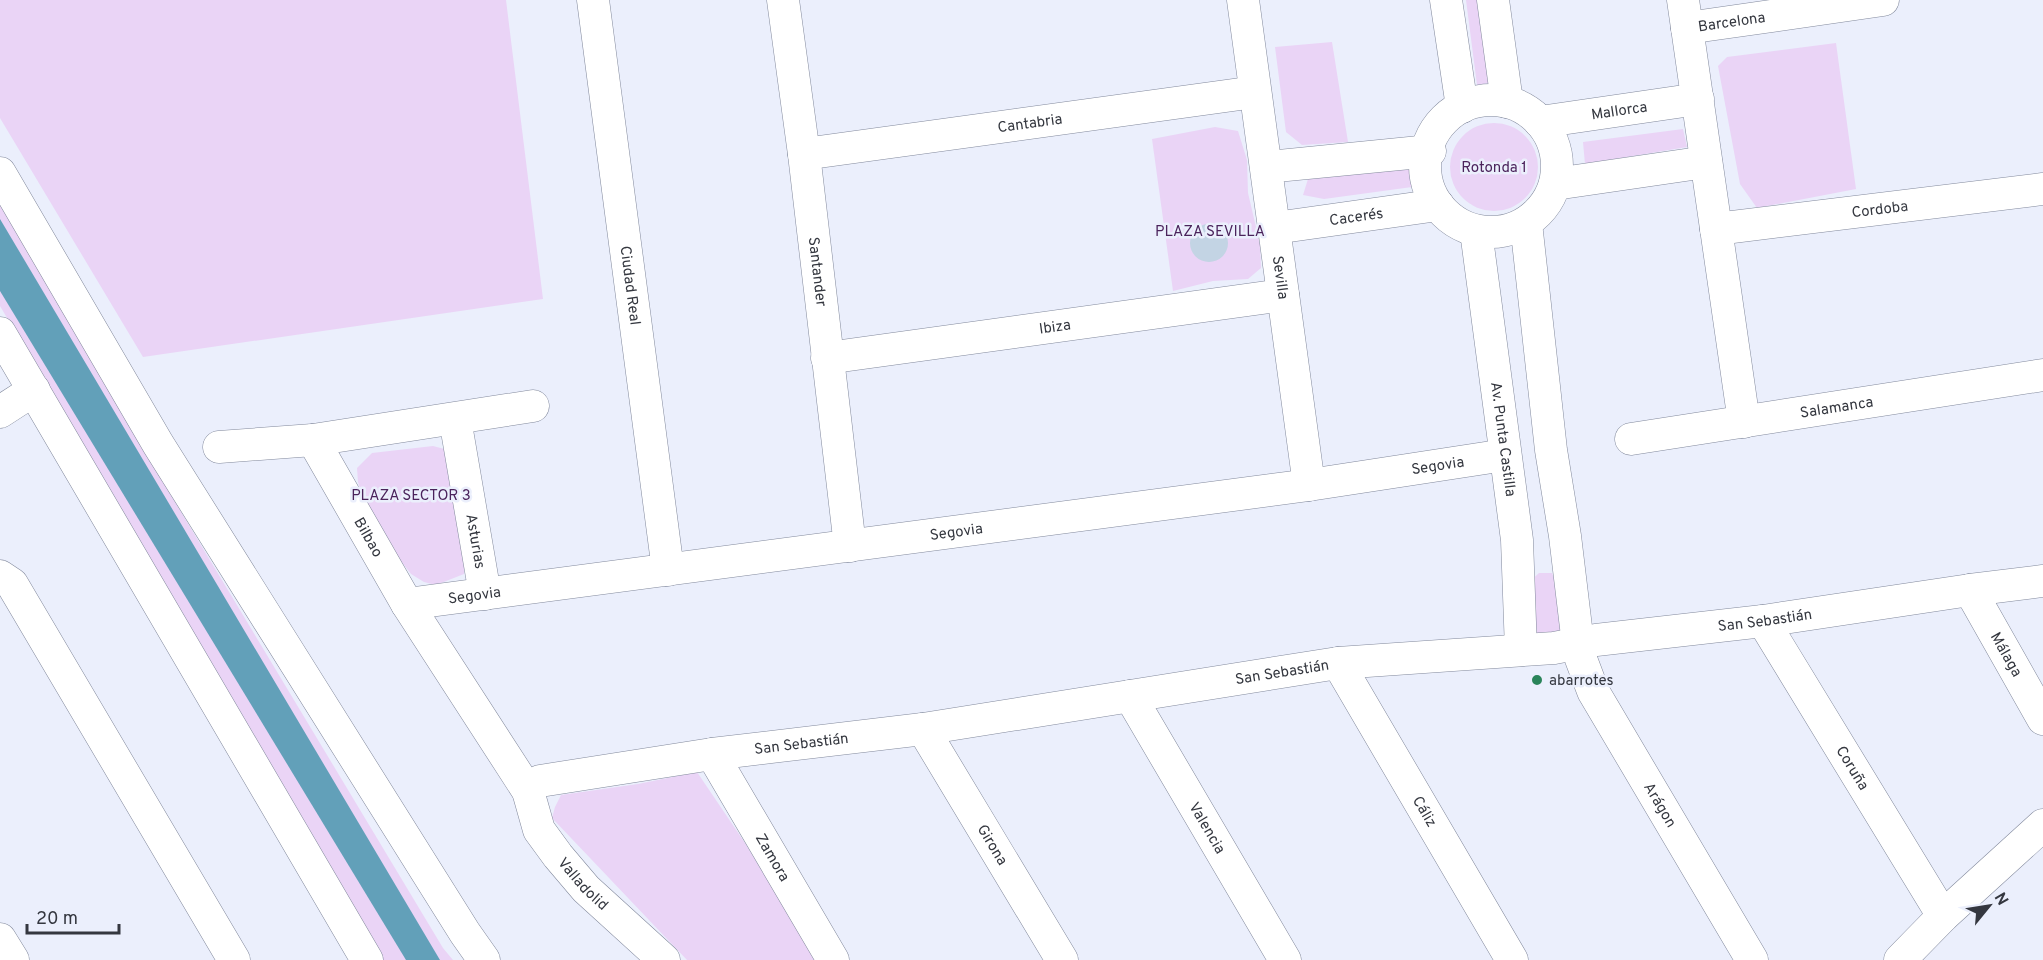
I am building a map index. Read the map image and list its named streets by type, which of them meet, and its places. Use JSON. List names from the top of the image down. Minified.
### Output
{"streets":{"street":["Barcelona","Mallorca","Cantabria","Cordoba","Cacerés","Santander","Sevilla","Ciudad Real","Ibiza","Salamanca","Av. Punta Castilla","Segovia","Bilbao","Asturias","San Sebastián","Málaga","Coruña","Arágon","Cáliz","Valencia","Girona","Zamora","Valladolid"]},"crossings":[["Mallorca","Cacerés"],["Mallorca","Av. Punta Castilla"],["Mallorca","Arágon"],["Cantabria","Santander"],["Cantabria","Sevilla"],["Cacerés","Sevilla"],["Cacerés","Av. Punta Castilla"],["Cacerés","Arágon"],["Santander","Ibiza"],["Santander","Segovia"],["Sevilla","Ibiza"],["Sevilla","Segovia"],["Ciudad Real","Segovia"],["Av. Punta Castilla","Segovia"],["Av. Punta Castilla","San Sebastián"],["Av. Punta Castilla","Arágon"],["Segovia","Bilbao"],["Segovia","Asturias"],["Bilbao","San Sebastián"],["Bilbao","Valladolid"],["San Sebastián","Málaga"],["San Sebastián","Coruña"],["San Sebastián","Arágon"],["San Sebastián","Cáliz"],["San Sebastián","Valencia"],["San Sebastián","Girona"],["San Sebastián","Zamora"],["San Sebastián","Valladolid"]],"parks":["Rotonda 1","PLAZA SEVILLA","PLAZA SECTOR 3"],"places":["abarrotes"],"scale_bar":"20 m","north":"top right"}
